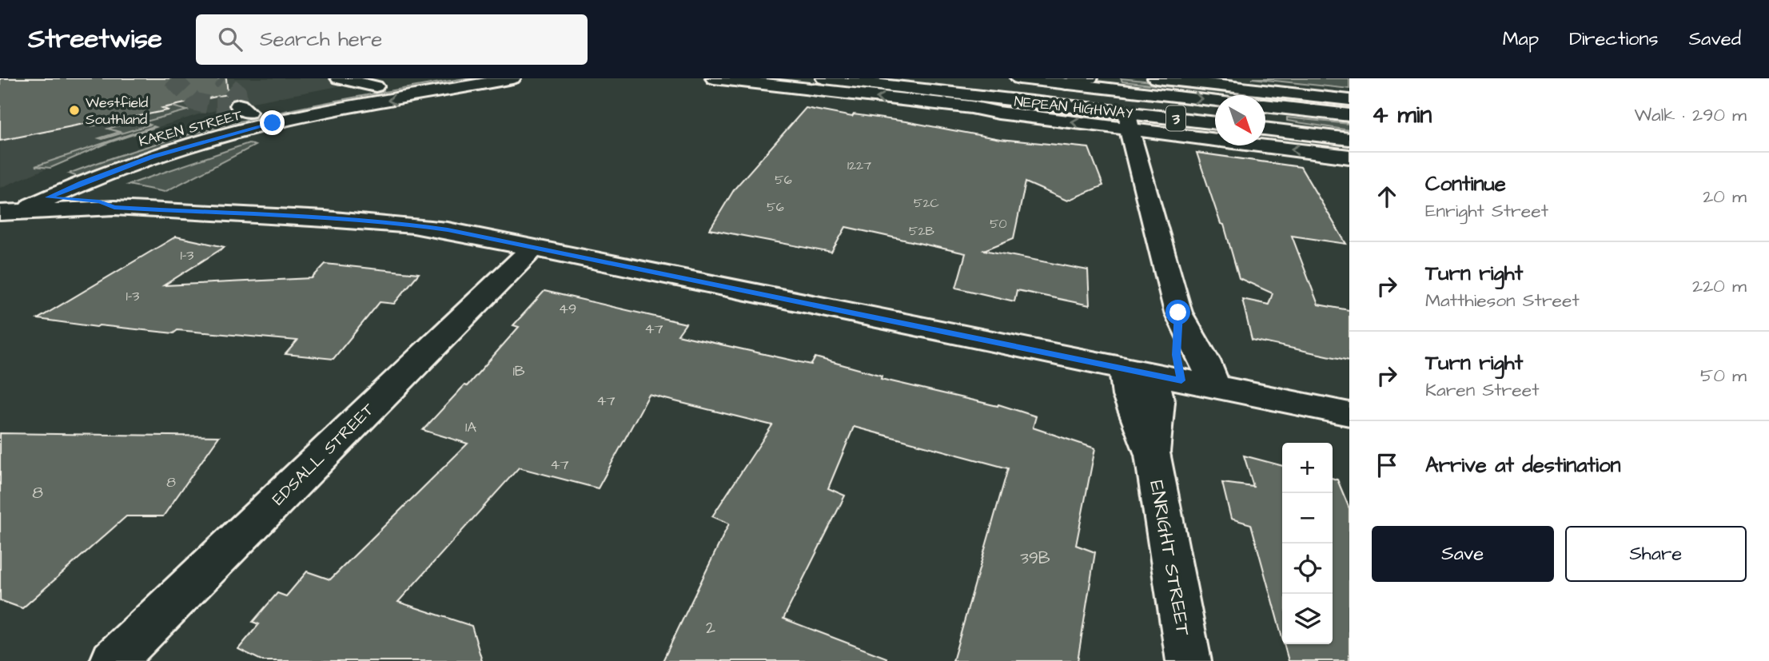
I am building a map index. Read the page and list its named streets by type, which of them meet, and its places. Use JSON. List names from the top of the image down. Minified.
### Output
{"streets":{"main road":["NEPEAN HIGHWAY","3","KAREN STREET","EDSALL STREET","ENRIGHT STREET"]},"crossings":[["NEPEAN HIGHWAY","ENRIGHT STREET"]],"places":["Westfield Southland"],"house_numbers":["1227","56","52C","56","50","52B","1-3","1-3","49","47","1B","47","1A","47","8","8","39B","2"],"north":"bottom right","page":{"header":"Streetwise","search":"Search here","nav":["Map","Directions","Saved"],"heading":["4 min","Walk · 290 m"],"list":[["Continue","Enright Street","20 m"],["Turn right","Matthieson Street","220 m"],["Turn right","Karen Street","50 m"],"Arrive at destination"],"map_buttons":["+","−"],"buttons":["Save","Share"]}}
